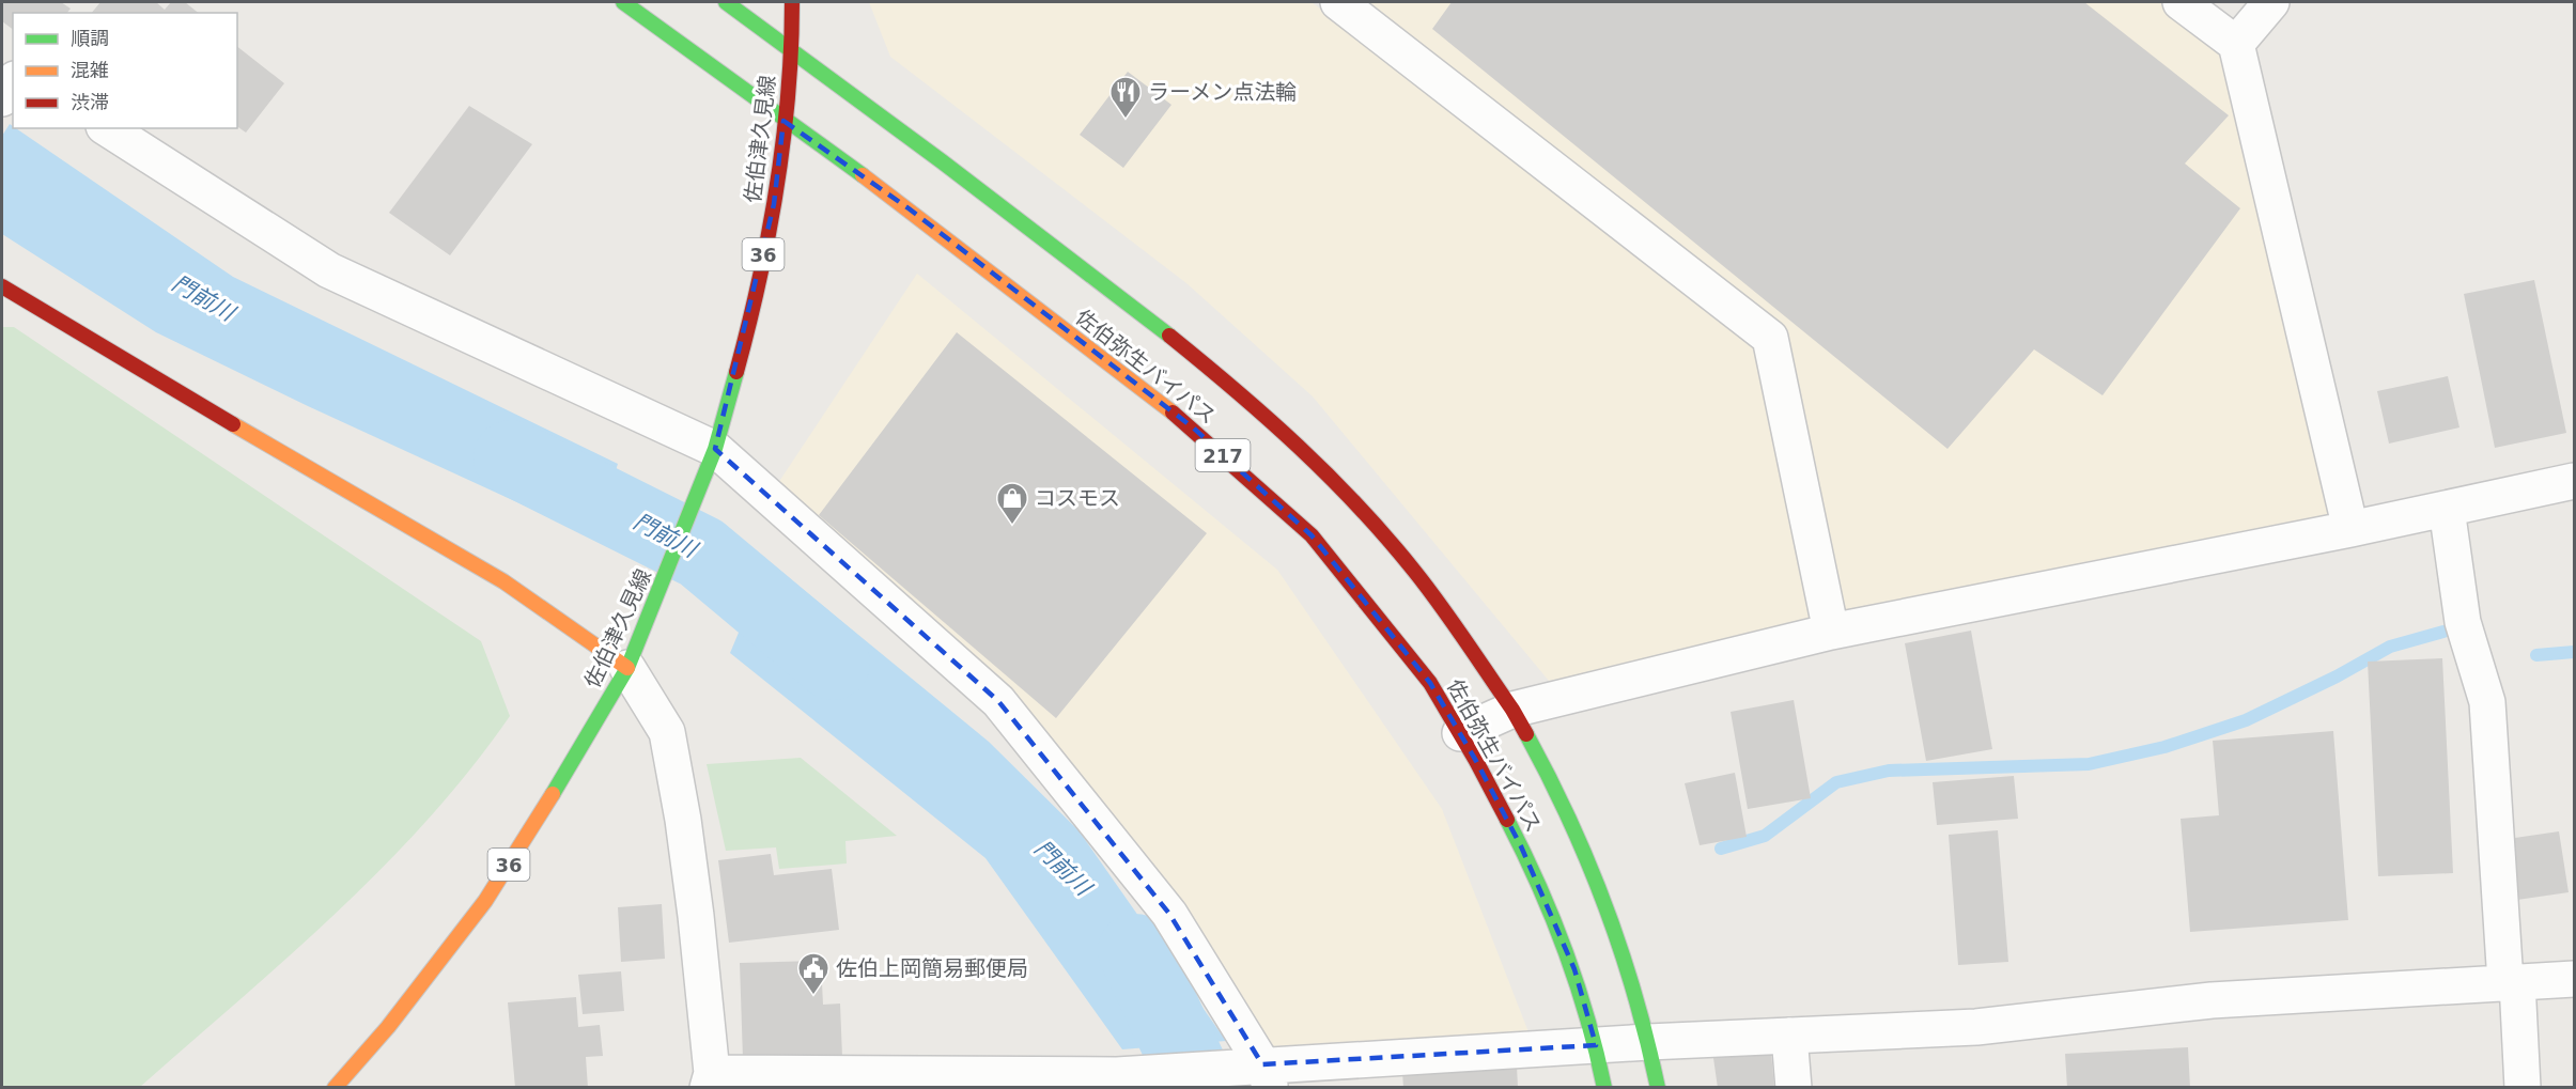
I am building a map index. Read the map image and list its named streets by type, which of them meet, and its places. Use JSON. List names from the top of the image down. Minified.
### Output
{"streets":{"main road":["佐伯津久見線","36","佐伯弥生バイパス","217"]},"crossings":[["佐伯津久見線","佐伯弥生バイパス"]],"water":["門前川"],"places":{"restaurant":["ラーメン点法輪"],"shop":["コスモス"],"public building":["佐伯上岡簡易郵便局"]},"legend":["順調","混雑","渋滞"]}
